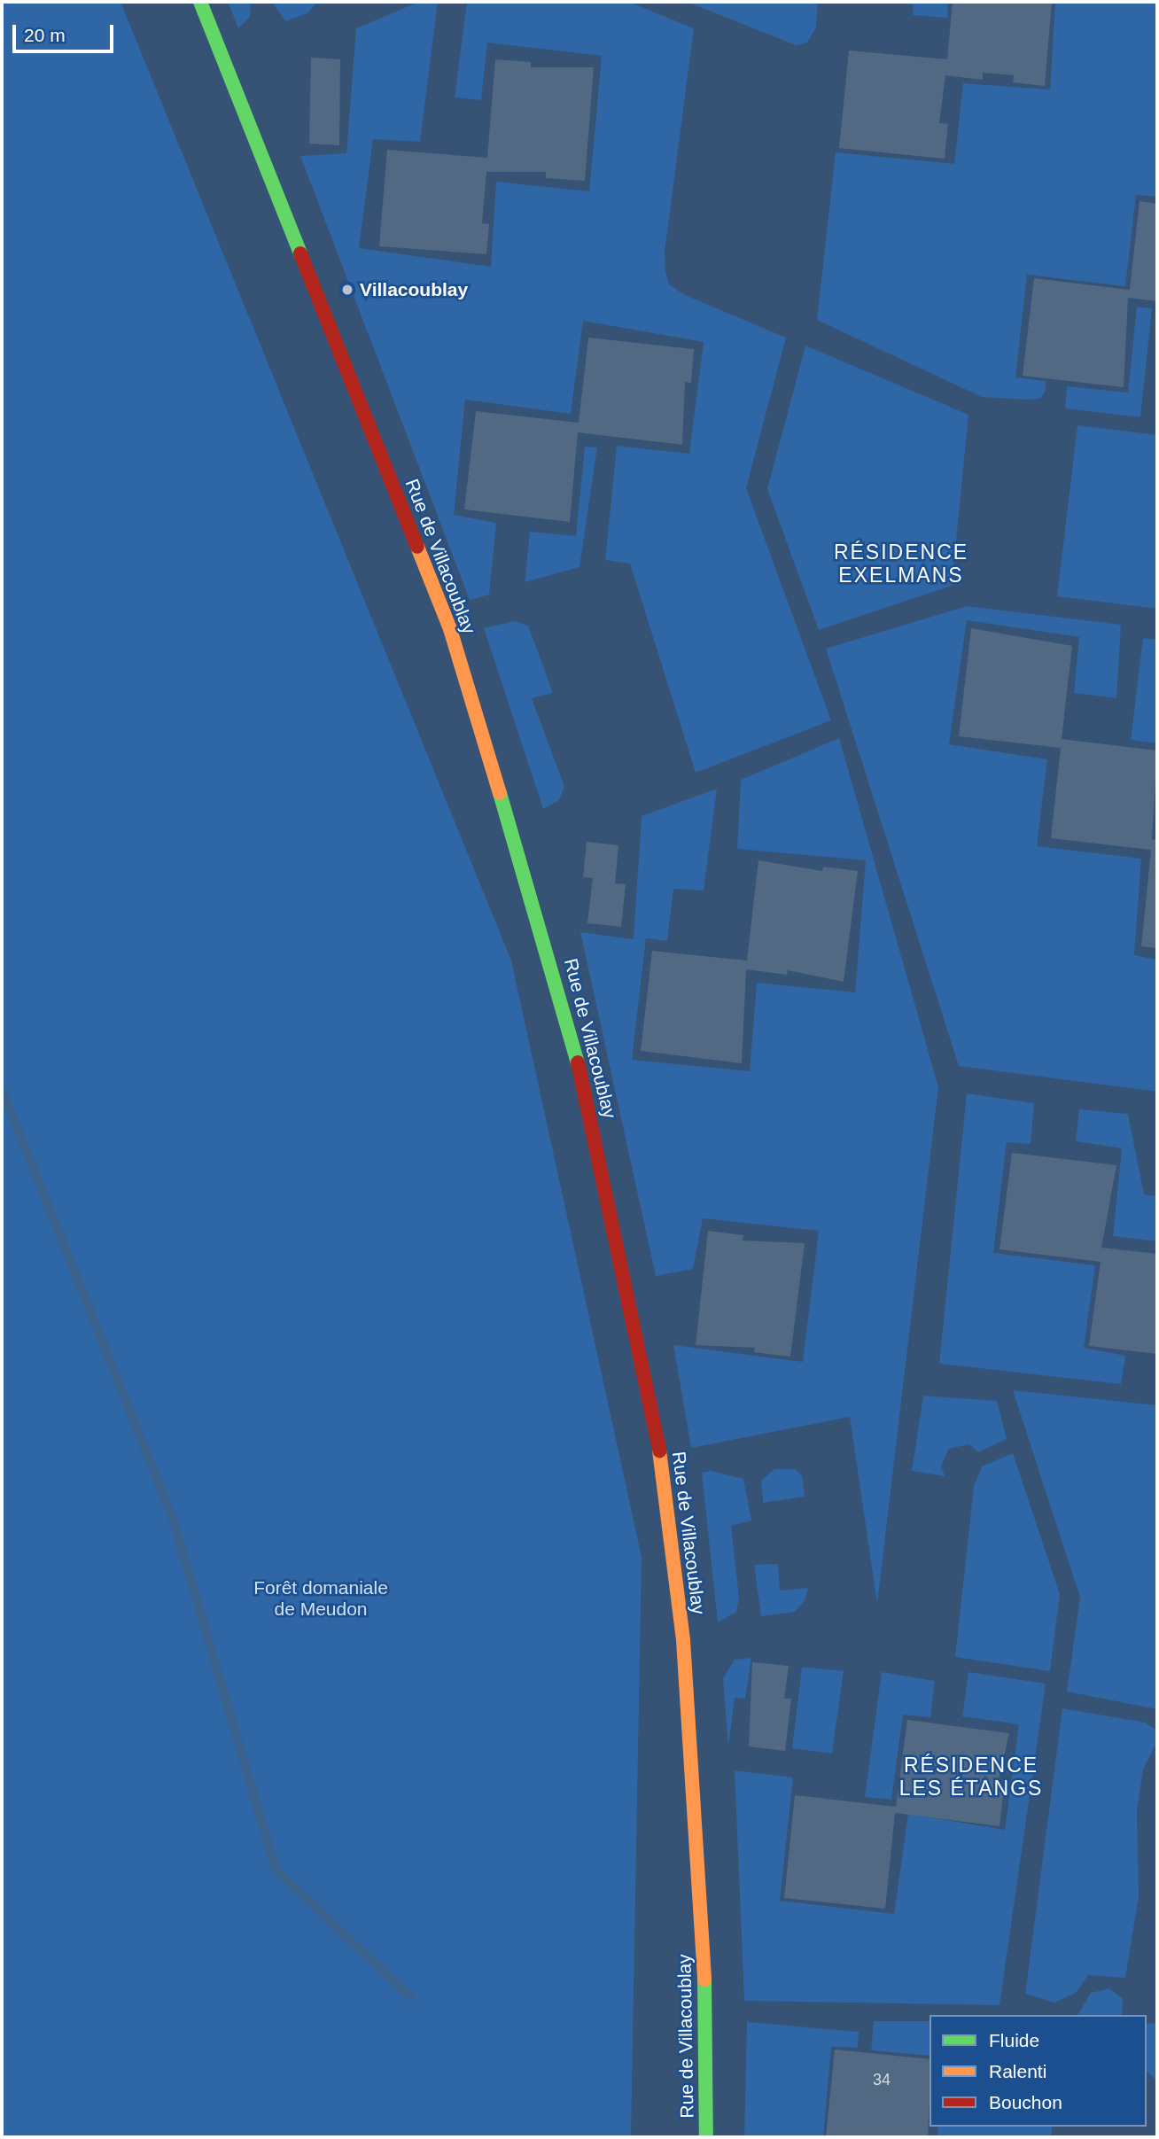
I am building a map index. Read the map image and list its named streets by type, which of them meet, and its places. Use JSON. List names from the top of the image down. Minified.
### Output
{"streets":{"street":["Rue de Villacoublay"]},"districts":["RÉSIDENCE EXELMANS","RÉSIDENCE LES ÉTANGS"],"parks":["Forêt domaniale de Meudon"],"places":["Villacoublay"],"house_numbers":["34"],"legend":["Fluide","Ralenti","Bouchon"],"scale_bar":"20 m"}
